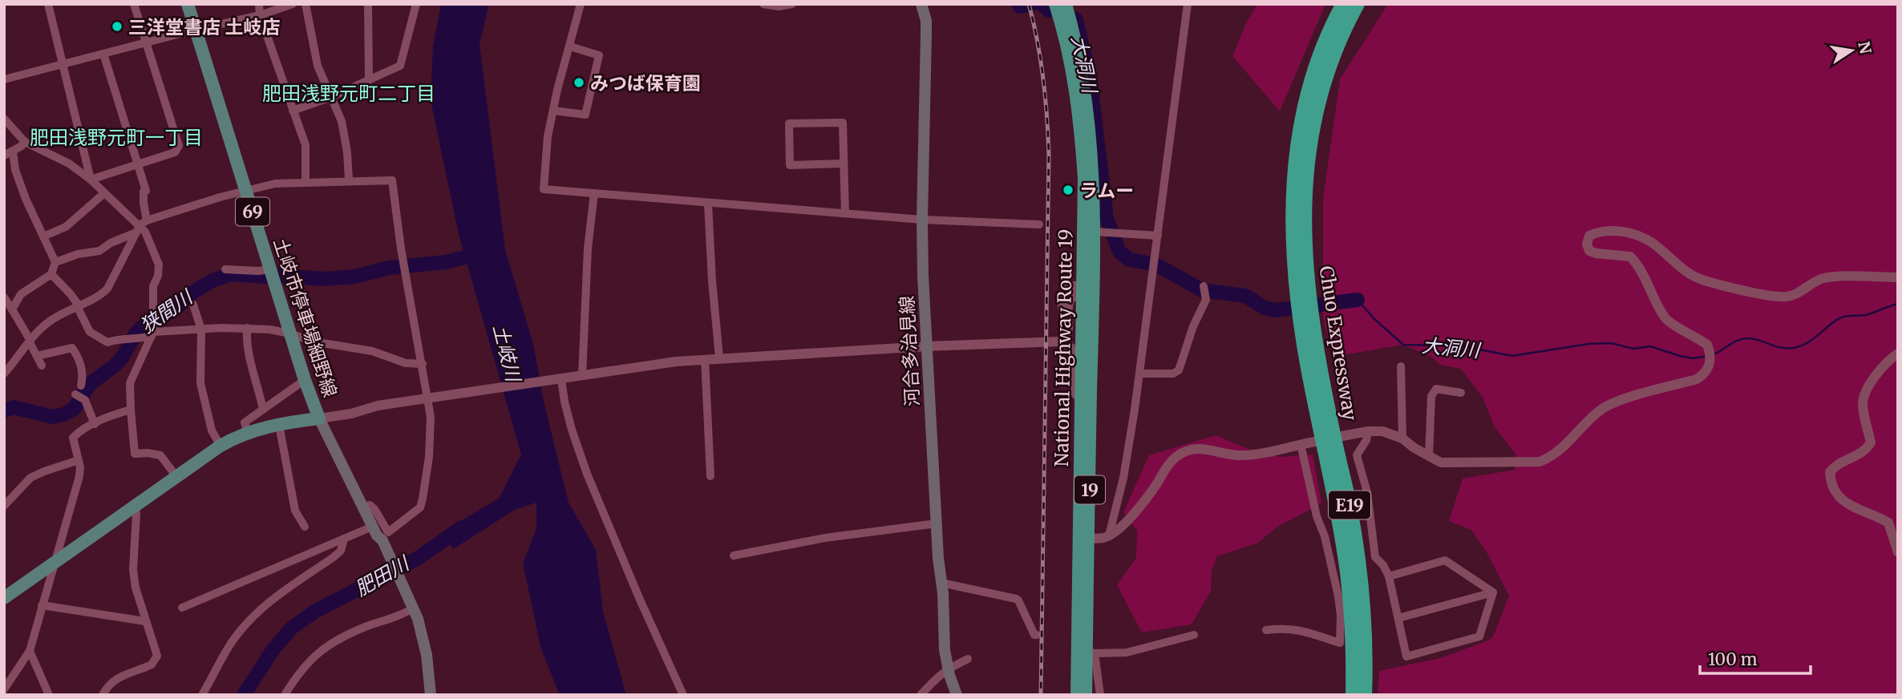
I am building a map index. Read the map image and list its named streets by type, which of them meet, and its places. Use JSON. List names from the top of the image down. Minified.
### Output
{"streets":{"highway":["Chuo Expressway","National Highway Route 19","19","E19"],"main road":["69","土岐市停車場細野線","河合多治見線"]},"districts":["肥田浅野元町二丁目","肥田浅野元町一丁目"],"water":["大洞川","狭間川","土岐川","肥田川"],"places":["三洋堂書店 土岐店","みつば保育園","ラムー"],"scale_bar":"100 m","north":"right"}
